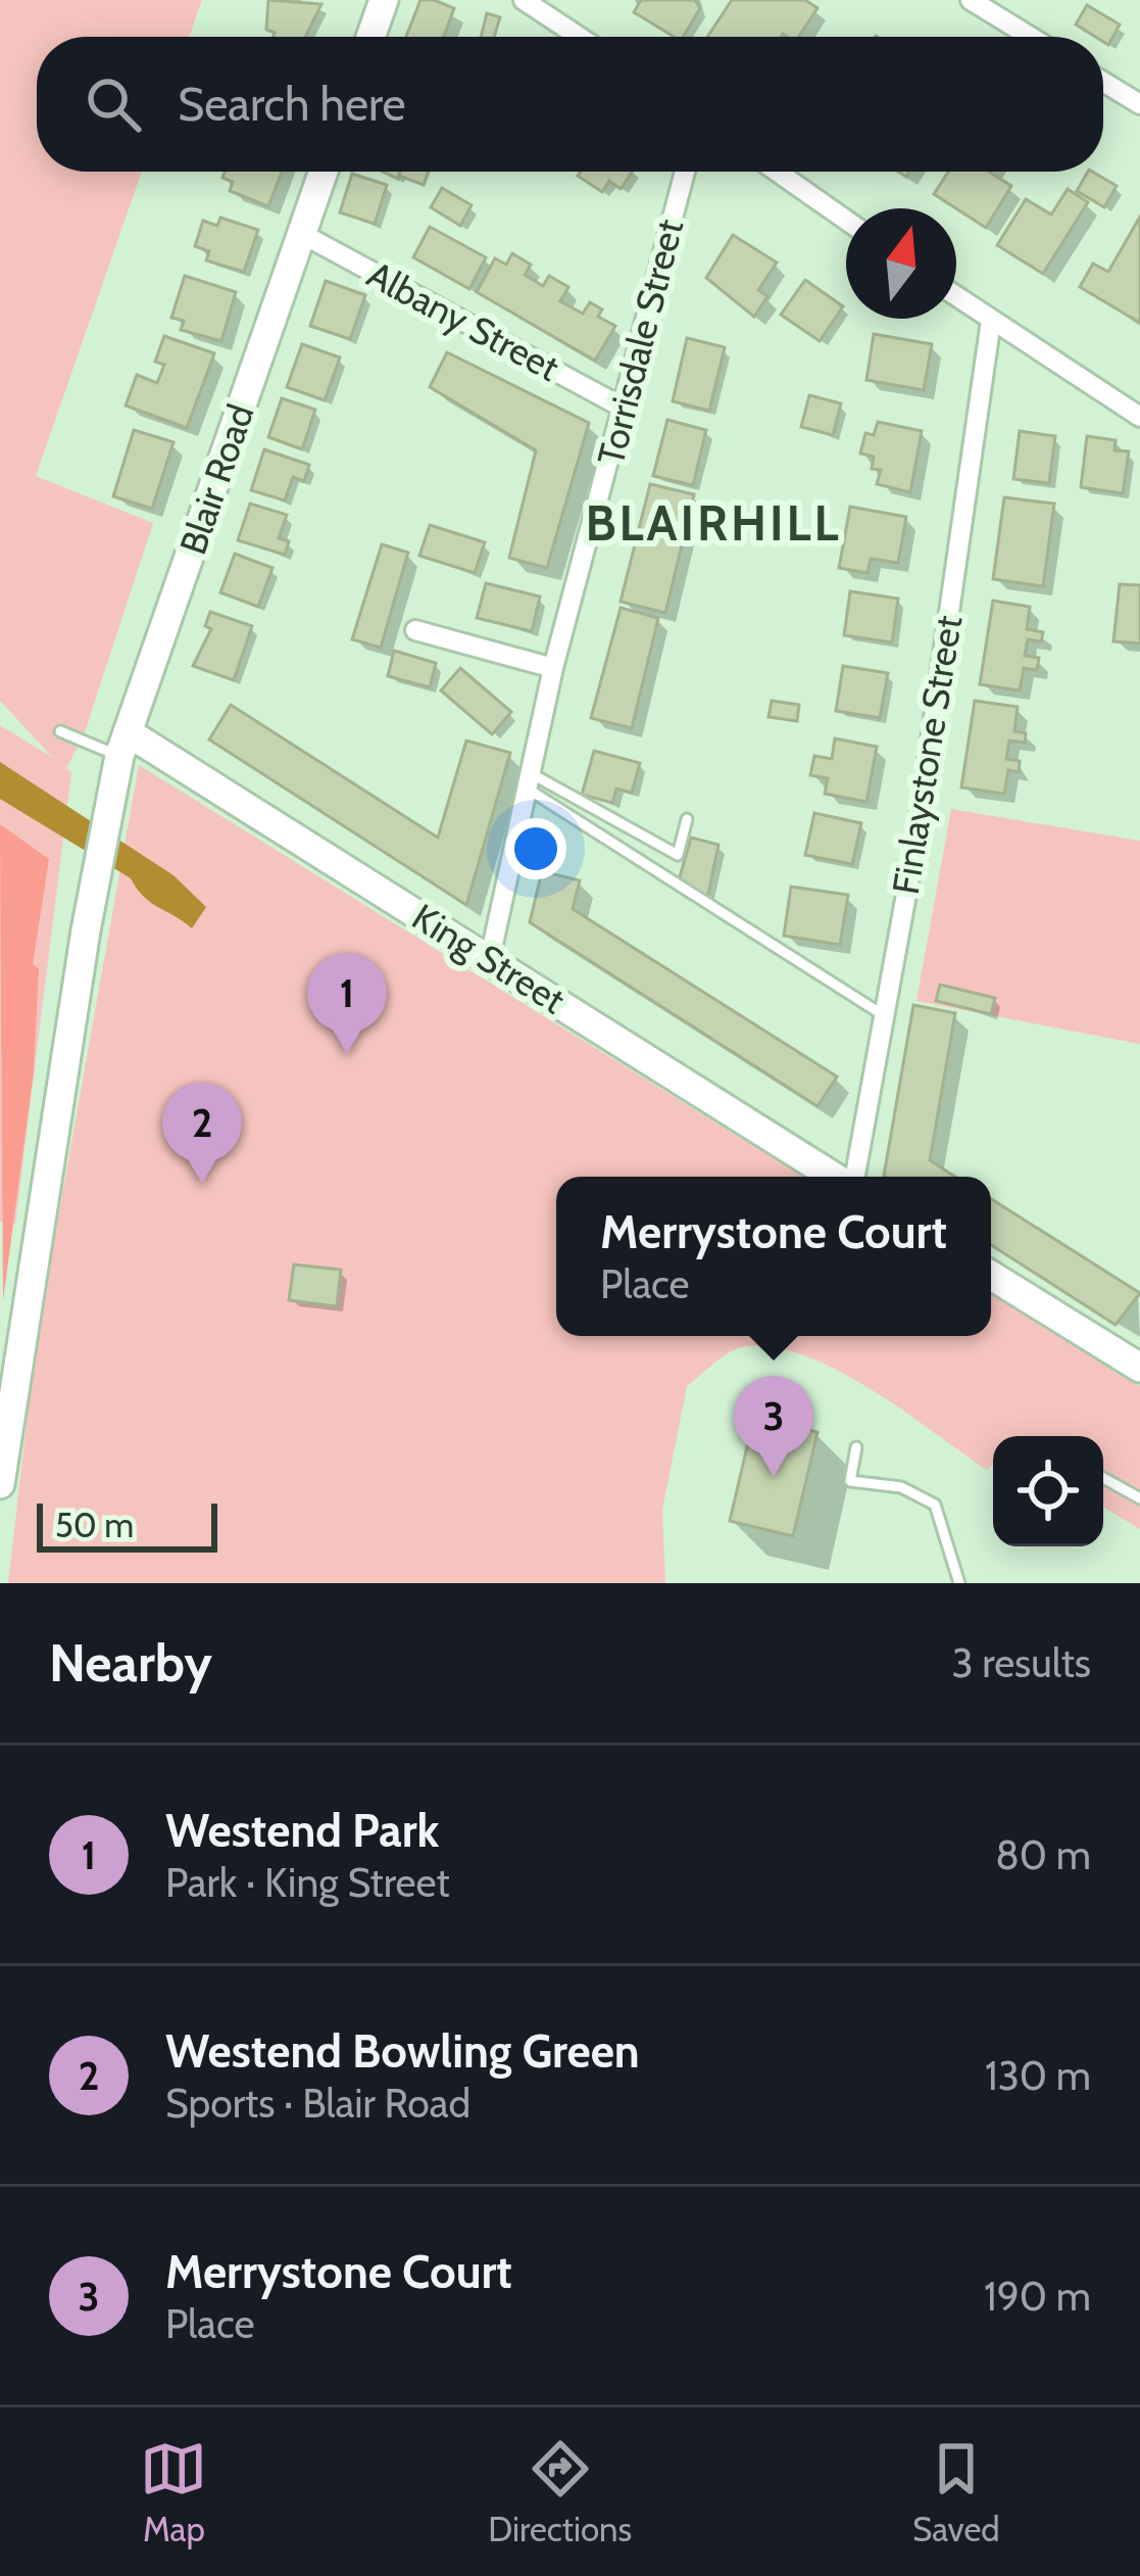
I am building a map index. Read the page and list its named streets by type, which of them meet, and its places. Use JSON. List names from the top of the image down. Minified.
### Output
{"streets":{"street":["Albany Street","Torrisdale Street","Blair Road","Finlaystone Street","King Street"]},"crossings":[["Albany Street","Torrisdale Street"],["Albany Street","Blair Road"],["Torrisdale Street","King Street"],["Blair Road","King Street"]],"districts":["BLAIRHILL"],"scale_bar":"50 m","north":"top","page":{"search":"Search here","pins":["1","2","3"],"popup":["Merrystone Court","Place"],"scale":"50 m","heading":["Nearby","3 results"],"list":[{"mark":"1","name":"Westend Park","note":"Park · King Street","value":"80 m"},{"mark":"2","name":"Westend Bowling Green","note":"Sports · Blair Road","value":"130 m"},{"mark":"3","name":"Merrystone Court","note":"Place","value":"190 m"}],"nav":["Map","Directions","Saved"]}}
